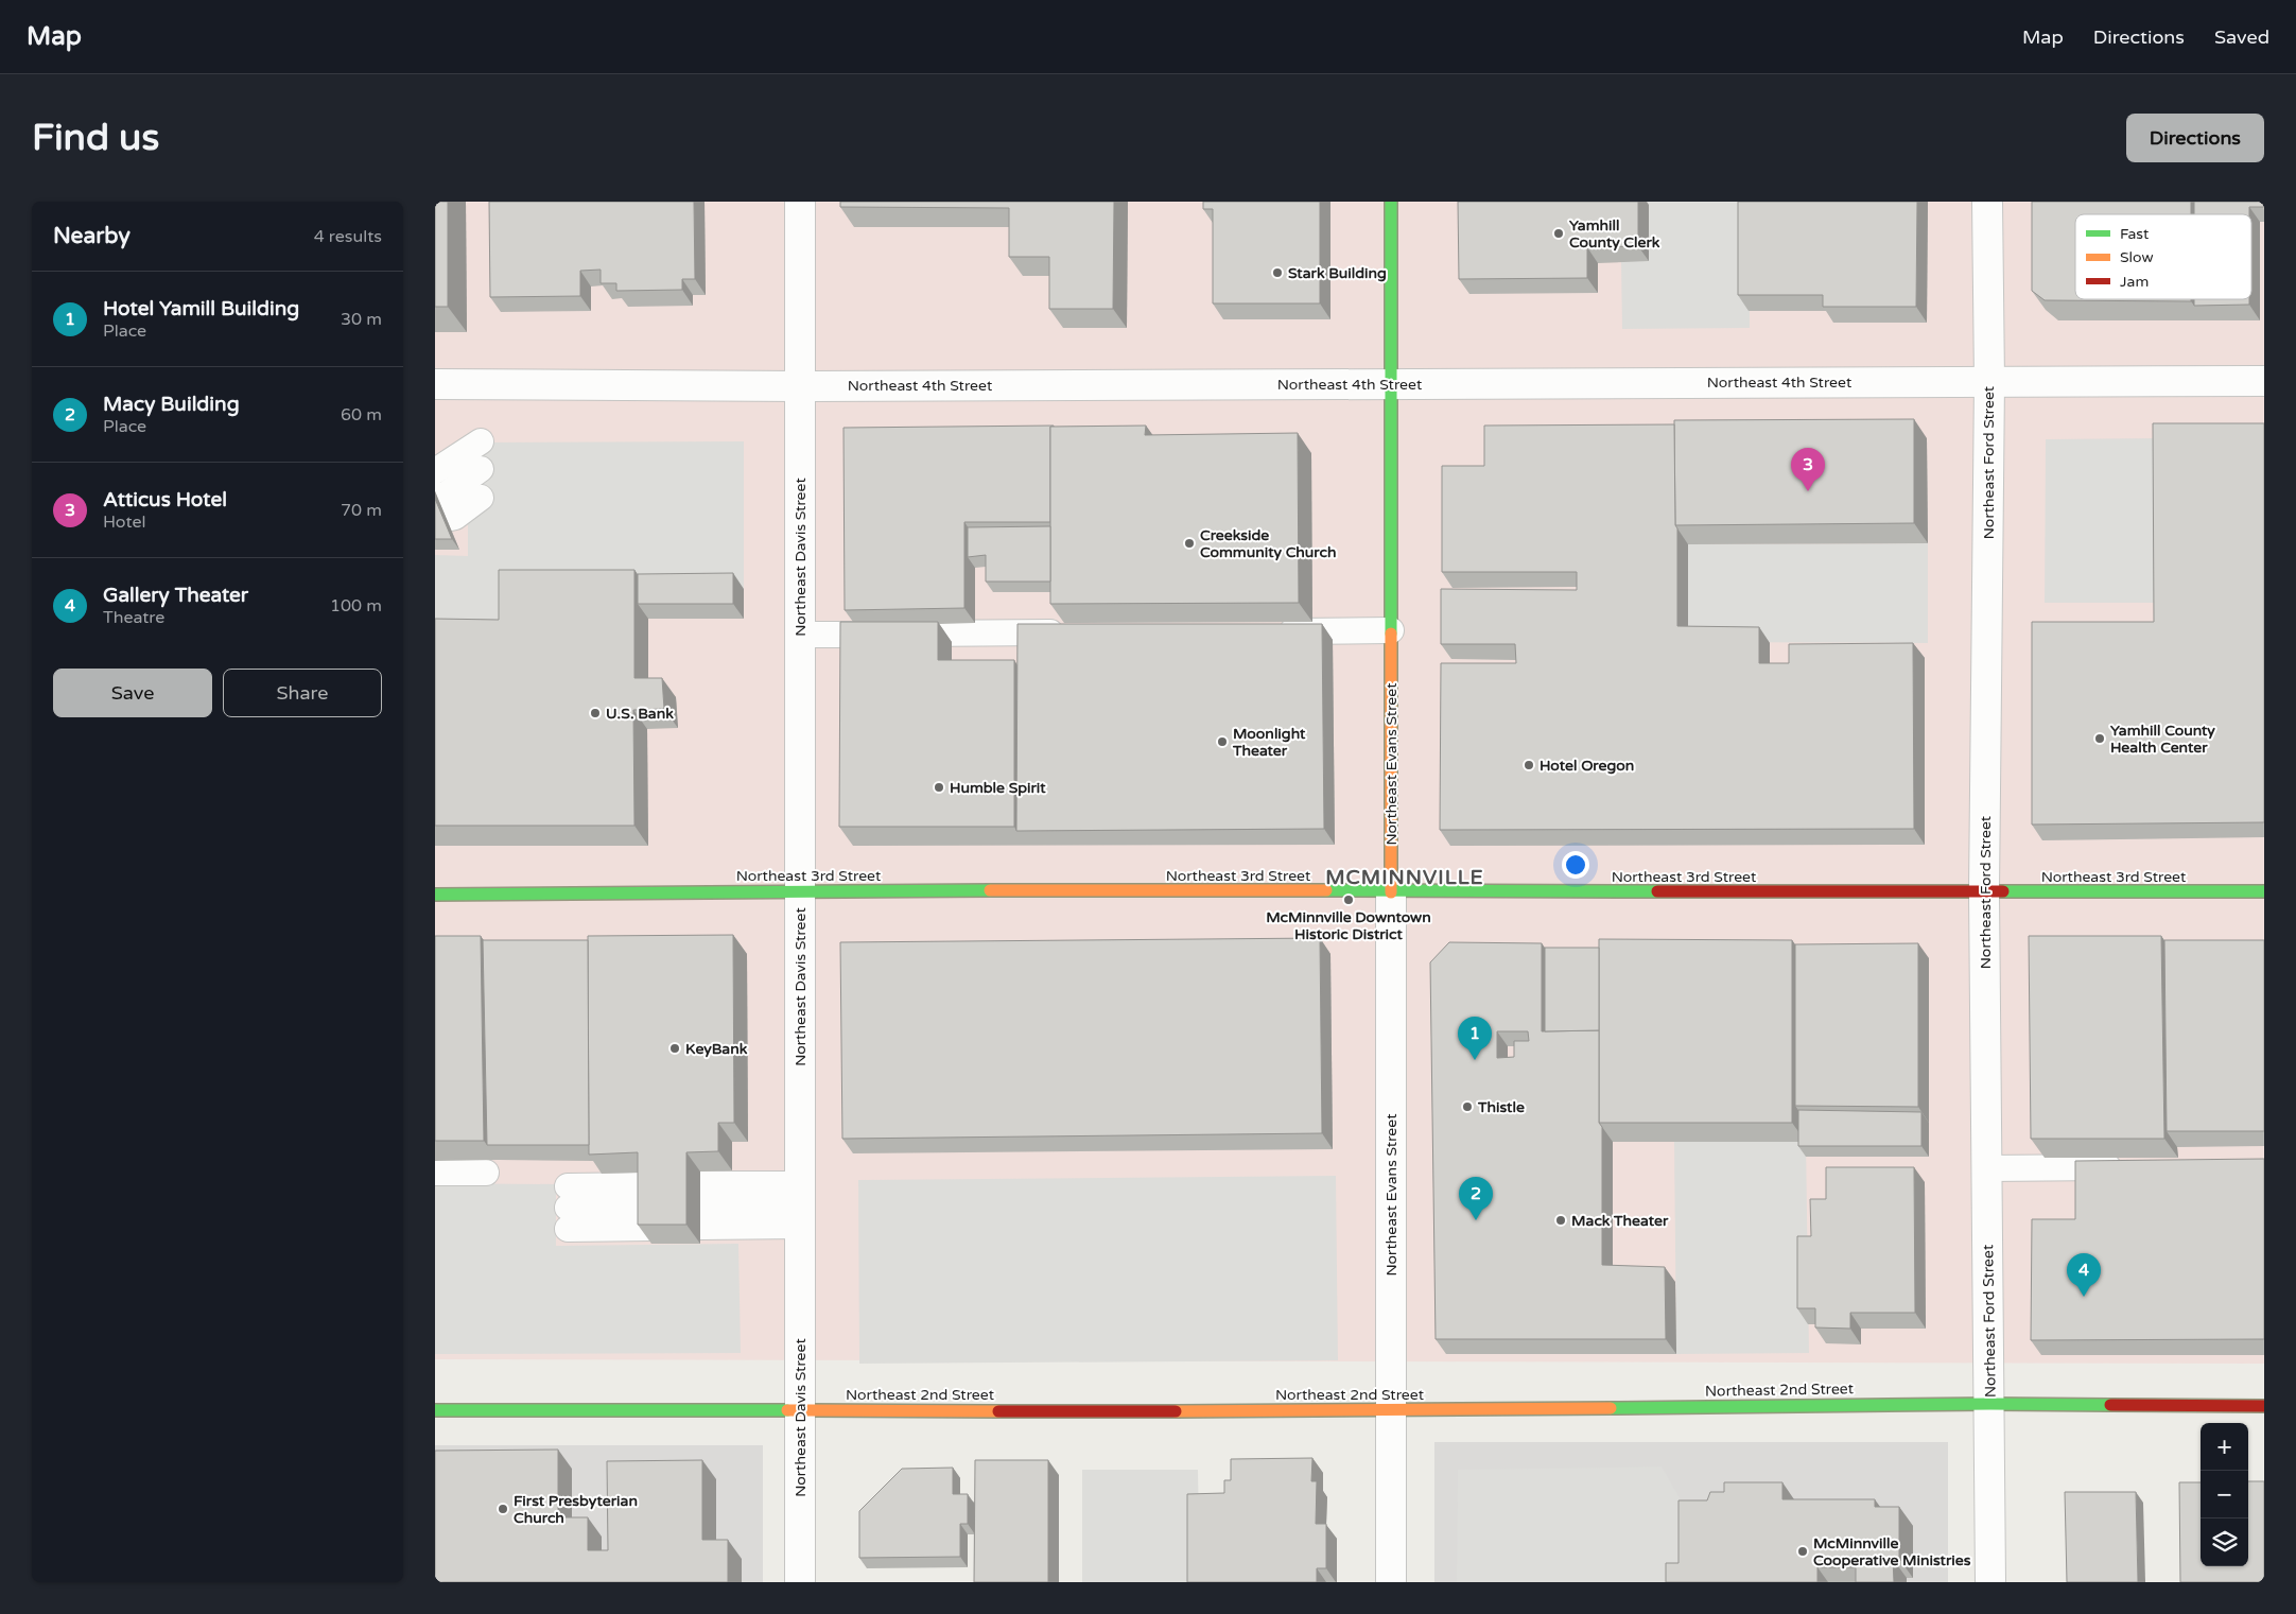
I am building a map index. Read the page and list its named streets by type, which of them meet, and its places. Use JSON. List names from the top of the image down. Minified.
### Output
{"streets":{"street":["Northeast 4th Street","Northeast Ford Street","Northeast Davis Street","Northeast Evans Street","Northeast 3rd Street","Northeast 2nd Street"]},"crossings":[["Northeast 4th Street","Northeast Ford Street"],["Northeast 4th Street","Northeast Davis Street"],["Northeast 4th Street","Northeast Evans Street"],["Northeast Ford Street","Northeast 3rd Street"],["Northeast Ford Street","Northeast 2nd Street"],["Northeast Davis Street","Northeast 3rd Street"],["Northeast Davis Street","Northeast 2nd Street"],["Northeast Evans Street","Northeast 3rd Street"],["Northeast Evans Street","Northeast 2nd Street"]],"districts":["MCMINNVILLE"],"places":["Yamhill County Clerk","Stark Building","Creekside Community Church","U.S. Bank","Yamhill County Health Center","Moonlight Theater","Hotel Oregon","Humble Spirit","McMinnville Downtown Historic District","KeyBank","Thistle","Mack Theater","First Presbyterian Church","McMinnville Cooperative Ministries"],"legend":["Fast","Slow","Jam"],"page":{"header":"Map","nav":["Map","Directions","Saved"],"buttons":["Directions",["Save","Share"]],"title":"Find us","heading":["Nearby","4 results"],"list":[{"mark":"1","name":"Hotel Yamill Building","note":"Place","value":"30 m"},{"mark":"2","name":"Macy Building","note":"Place","value":"60 m"},{"mark":"3","name":"Atticus Hotel","note":"Hotel","value":"70 m"},{"mark":"4","name":"Gallery Theater","note":"Theatre","value":"100 m"}],"pins":["3","1","2","4"],"map_buttons":["+","−"]}}
